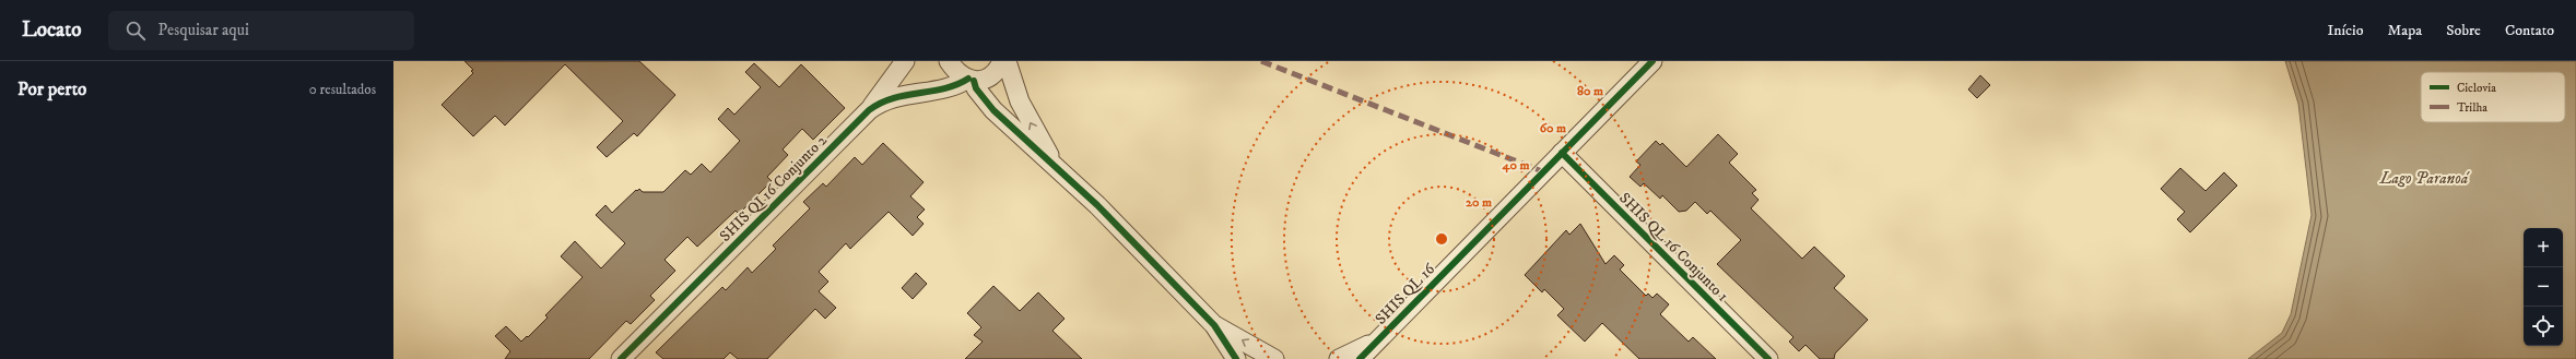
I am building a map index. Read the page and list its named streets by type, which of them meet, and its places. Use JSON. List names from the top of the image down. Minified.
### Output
{"streets":{"street":["SHIS QI 16 Conjunto 2","SHIS QL 16 Conjunto 1","SHIS QL 16"]},"crossings":[["SHIS QL 16 Conjunto 1","SHIS QL 16"]],"water":["Lago Paranoá"],"legend":["Ciclovia","Trilha"],"page":{"header":"Locato","search":"Pesquisar aqui","nav":["Início","Mapa","Sobre","Contato"],"heading":["Por perto","0 resultados"],"map_buttons":["+","−"]},"rings":["80 m","60 m","40 m","20 m"]}
